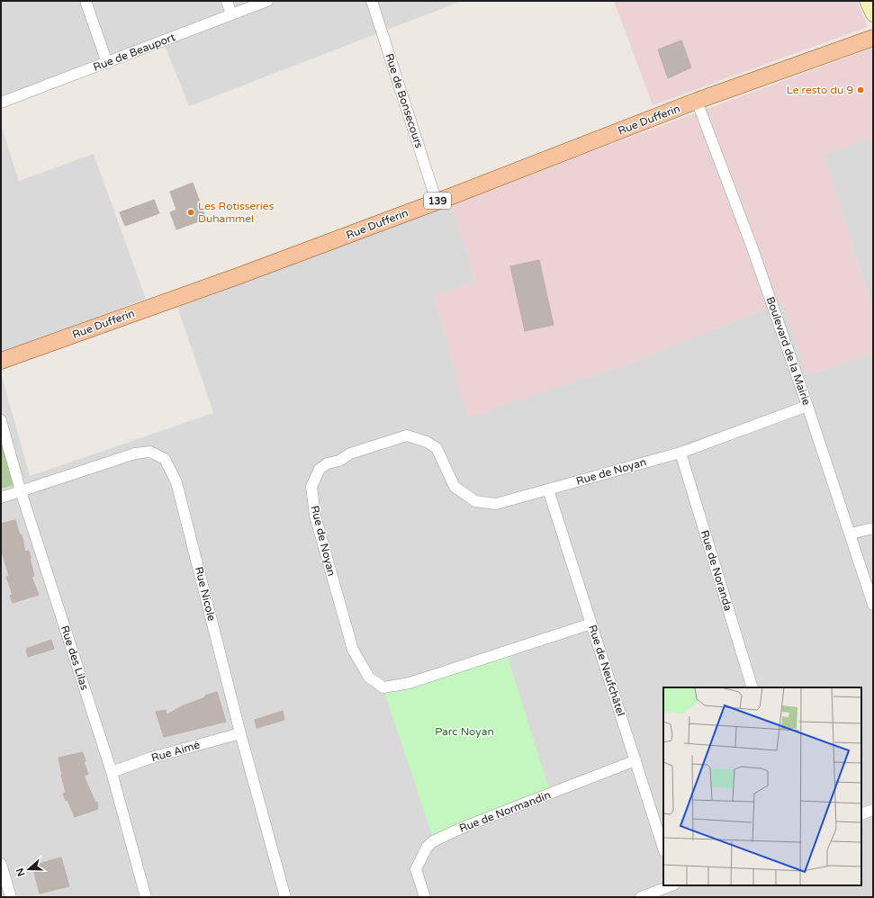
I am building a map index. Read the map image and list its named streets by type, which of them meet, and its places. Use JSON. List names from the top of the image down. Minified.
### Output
{"streets":{"main road":["Rue Dufferin","139"],"street":["Rue de Beauport","Rue de Bonsecours","Boulevard de la Mairie","Rue de Noyan","Rue de Noranda","Rue Nicole","Rue des Lilas","Rue de Neufchâtel","Rue Aimé","Rue de Normandin"]},"crossings":[["Rue de Bonsecours","Rue Dufferin"],["Rue Dufferin","Boulevard de la Mairie"],["Boulevard de la Mairie","Rue de Noyan"],["Rue de Noyan","Rue de Noranda"],["Rue de Noyan","Rue de Neufchâtel"],["Rue Nicole","Rue des Lilas"],["Rue Nicole","Rue Aimé"],["Rue des Lilas","Rue Aimé"],["Rue de Neufchâtel","Rue de Normandin"]],"parks":["Parc Noyan"],"places":["Le resto du 9","Les Rotisseries Duhammel"],"north":"left"}
